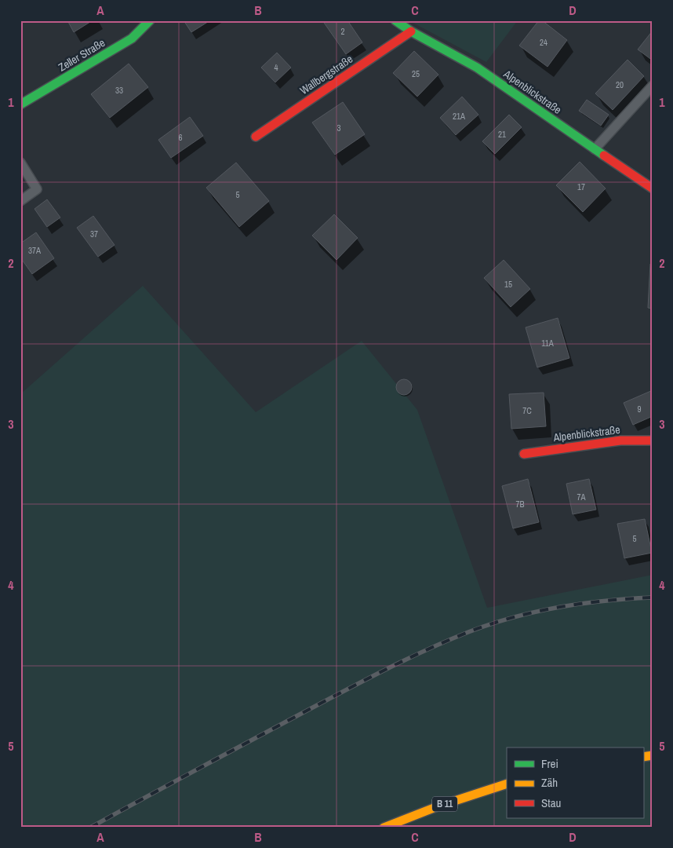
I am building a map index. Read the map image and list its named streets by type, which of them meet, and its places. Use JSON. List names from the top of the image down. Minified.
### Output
{"streets":{"street":["Zeller Straße","Wallbergstraße","Alpenblickstraße","B 11"]},"crossings":[["Wallbergstraße","Alpenblickstraße"]],"house_numbers":["2","24","4","25","20","33","21A","3","21","6","17","5","37","37A","15","11A","9","7C","7A","7B","5"],"legend":["Frei","Zäh","Stau"],"grid":{"columns":["A","B","C","D"],"rows":["1","2","3","4","5"]}}
